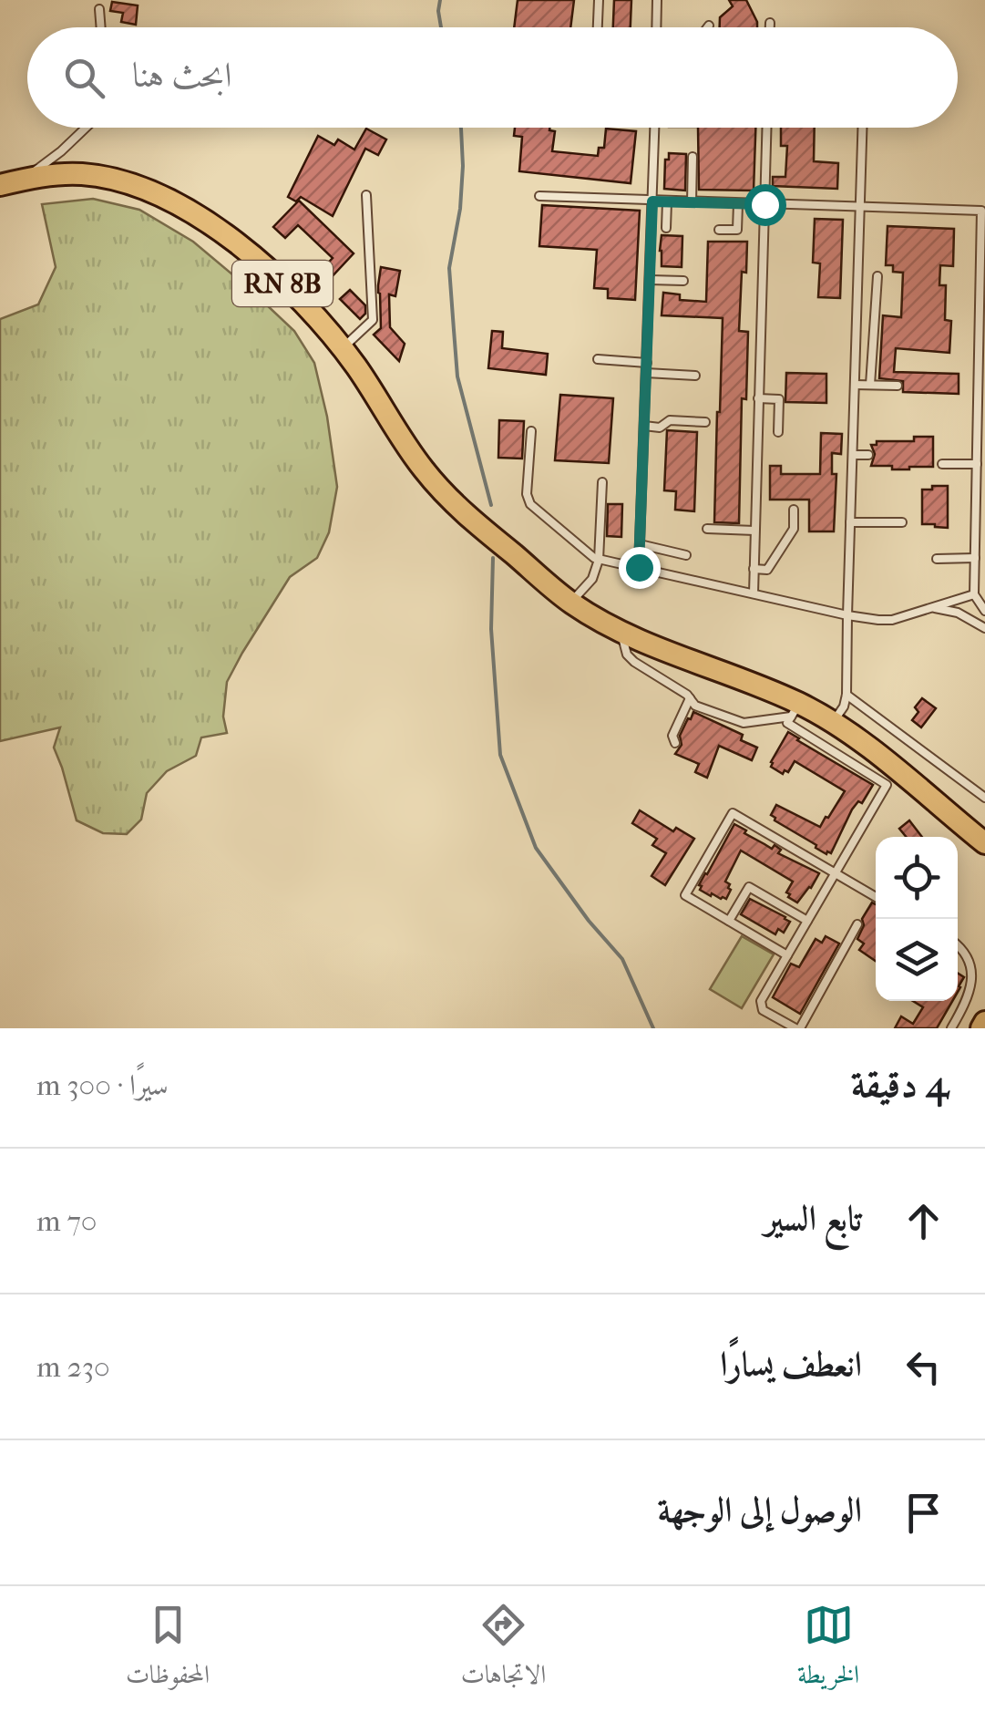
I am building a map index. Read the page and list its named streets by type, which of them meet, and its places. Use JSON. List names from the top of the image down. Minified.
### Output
{"streets":{"main road":["RN 8B"]},"page":{"search":"ابحث هنا","heading":["4 دقيقة","سيرًا · 300 m"],"list":[["تابع السير","70 m"],["انعطف يسارًا","230 m"],"الوصول إلى الوجهة"],"nav":["الخريطة","الاتجاهات","المحفوظات"]}}
